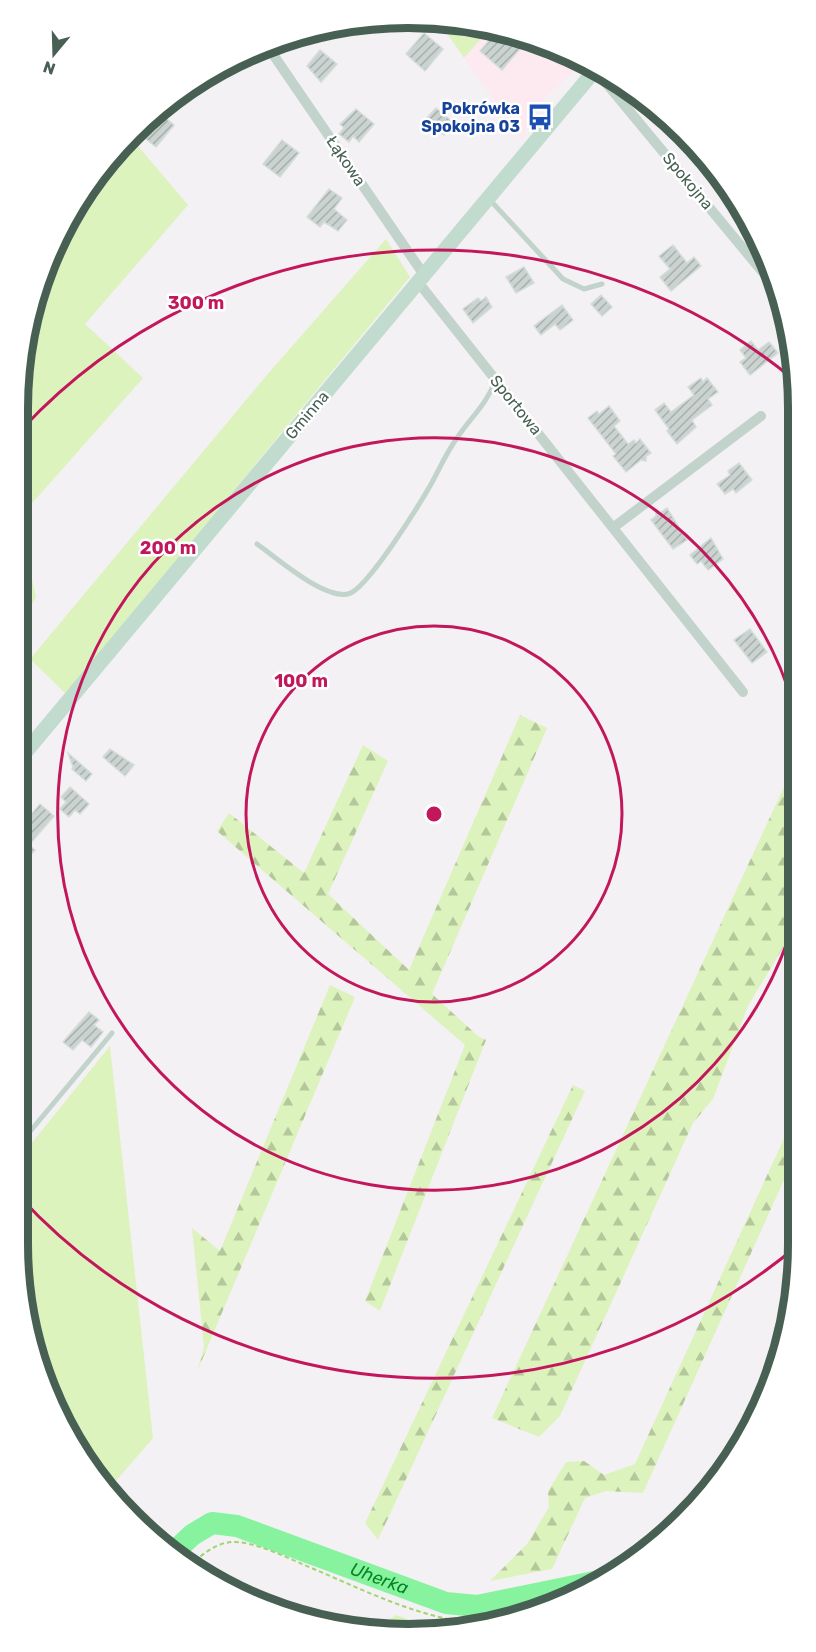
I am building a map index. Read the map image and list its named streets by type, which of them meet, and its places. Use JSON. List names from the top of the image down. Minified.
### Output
{"streets":{"main road":["Gminna"],"street":["Łąkowa","Spokojna","Sportowa"]},"crossings":[["Łąkowa","Sportowa"],["Łąkowa","Gminna"],["Sportowa","Gminna"]],"water":["Uherka"],"places":{"bus stop":["Pokrówka Spokojna 03"]},"north":"bottom","rings":["300 m","200 m","100 m"]}
